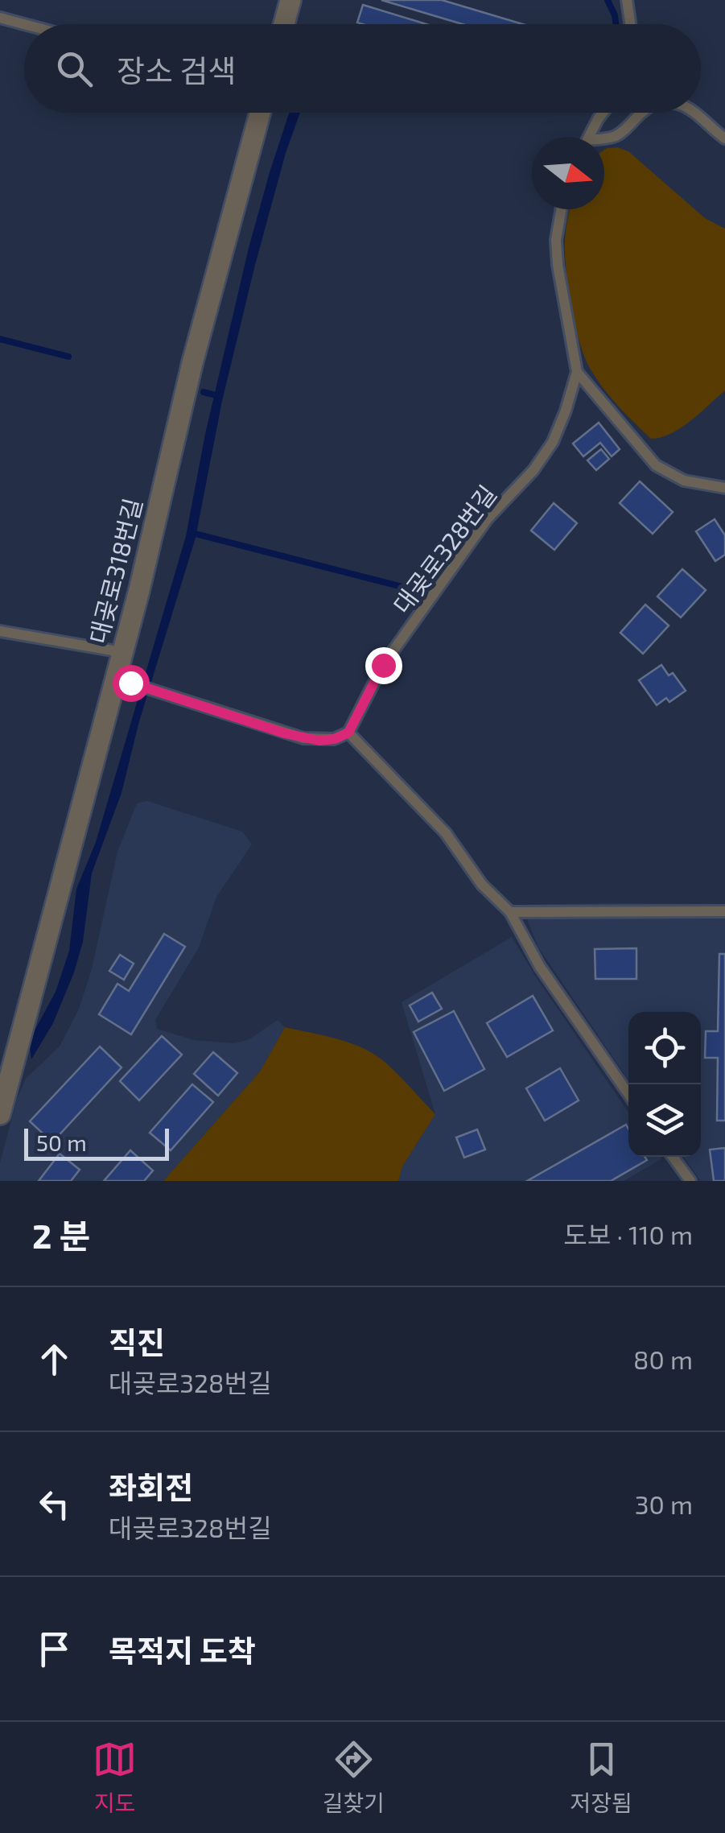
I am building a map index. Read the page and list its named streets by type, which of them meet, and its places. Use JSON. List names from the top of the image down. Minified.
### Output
{"streets":{"street":["대곶로318번길"],"lane":["대곶로328번길"]},"scale_bar":"50 m","north":"right","page":{"search":"장소 검색","scale":"50 m","heading":["2 분","도보 · 110 m"],"list":[["직진","대곶로328번길","80 m"],["좌회전","대곶로328번길","30 m"],"목적지 도착"],"nav":["지도","길찾기","저장됨"]}}
